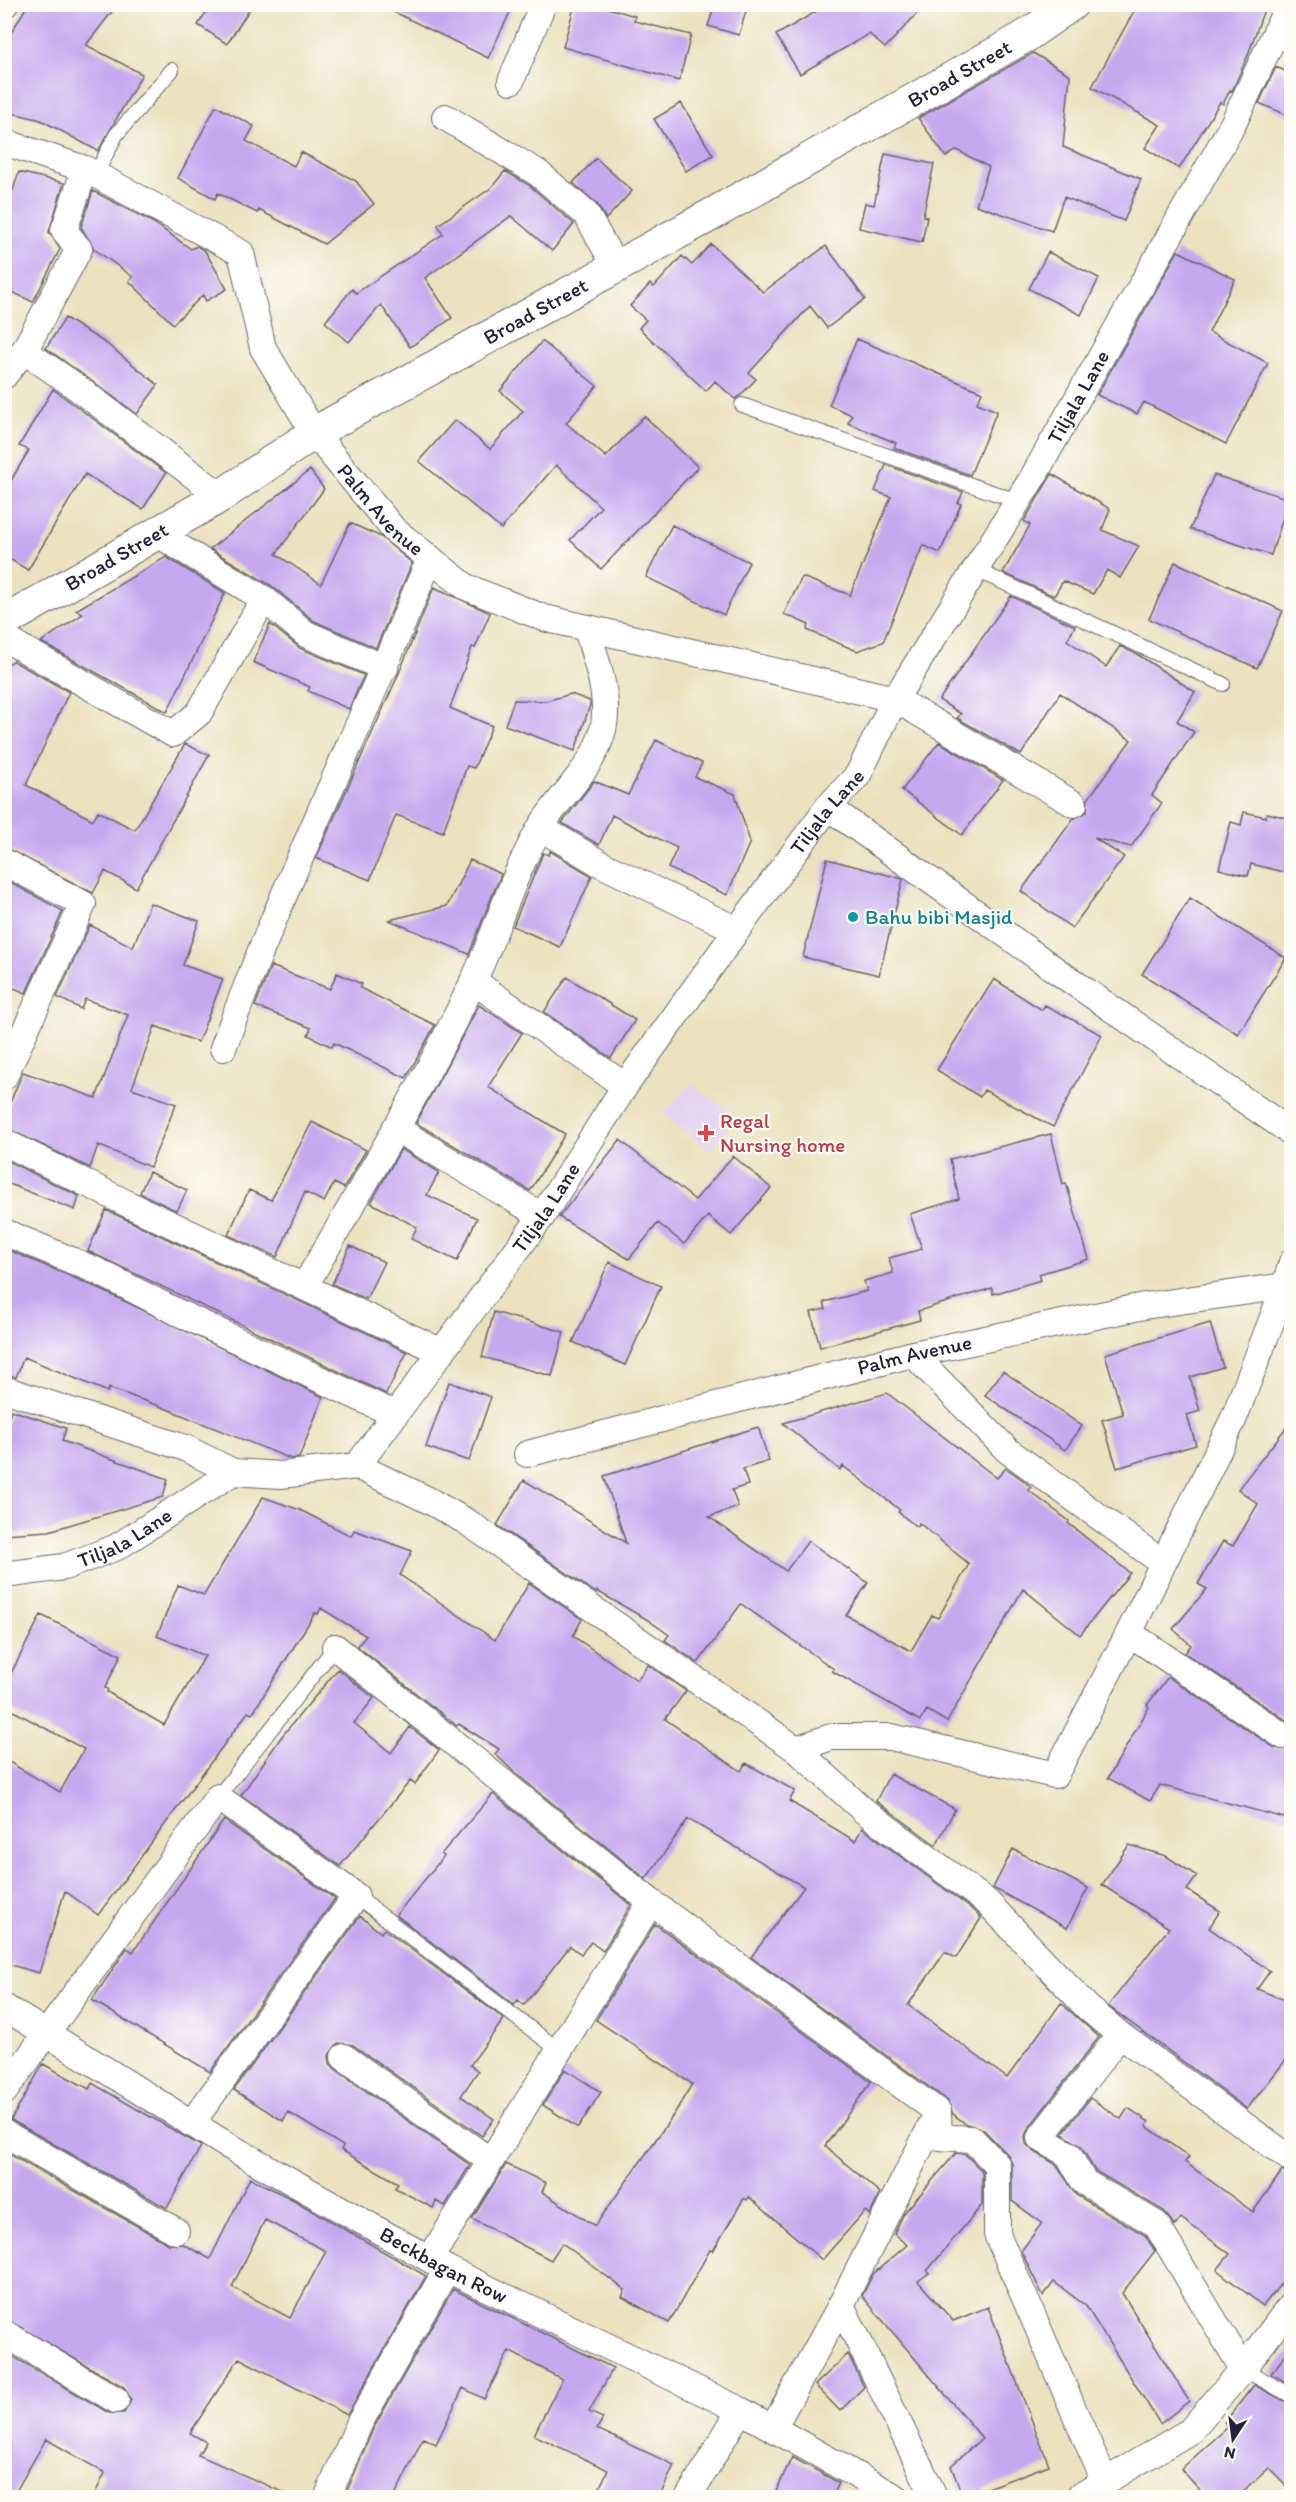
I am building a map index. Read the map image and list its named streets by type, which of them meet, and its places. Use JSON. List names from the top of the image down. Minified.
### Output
{"streets":{"street":["Broad Street","Tiljala Lane","Palm Avenue","Beckbagan Row"]},"crossings":[["Broad Street","Palm Avenue"],["Tiljala Lane","Palm Avenue"]],"places":{"other":["Bahu bibi Masjid"],"health":["Regal Nursing home"]},"north":"bottom"}
